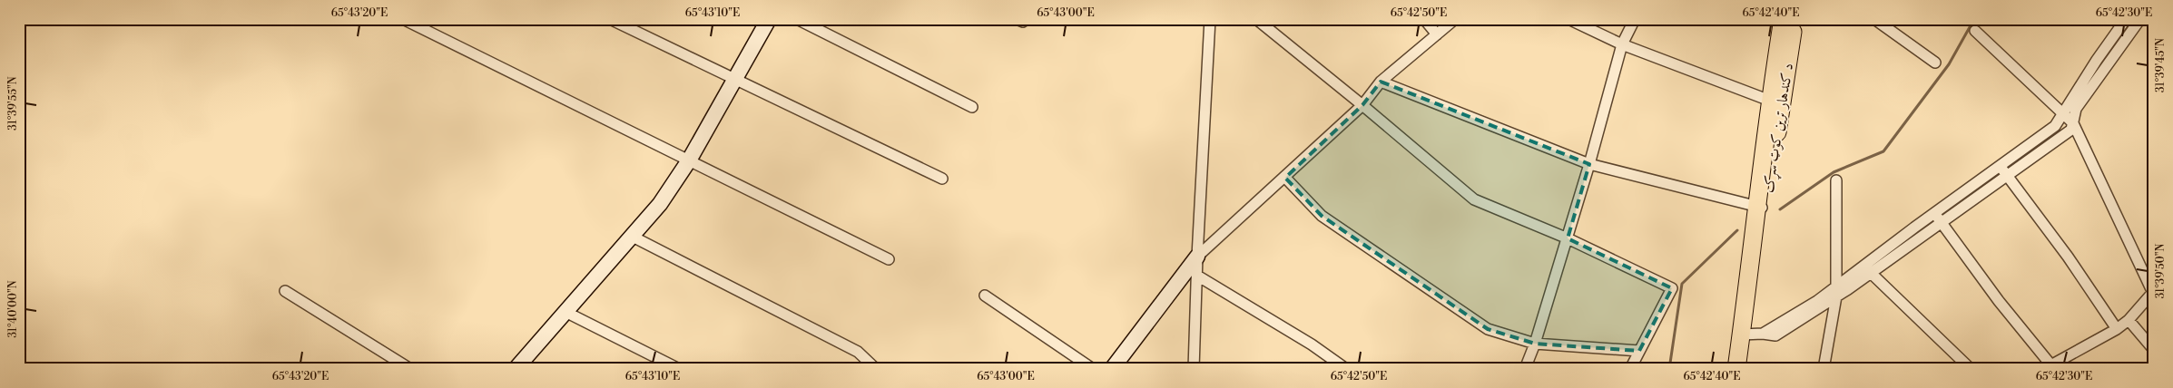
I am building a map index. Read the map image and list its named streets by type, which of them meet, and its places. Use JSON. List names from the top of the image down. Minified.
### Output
{"streets":{"main road":["د کندهار ترين کوټ سړک"]},"coordinates":["65°43'20\"E","65°43'10\"E","65°43'00\"E","65°42'50\"E","65°42'40\"E","65°42'30\"E","31°39'45\"N","31°39'55\"N","31°39'50\"N","31°40'00\"N"]}
